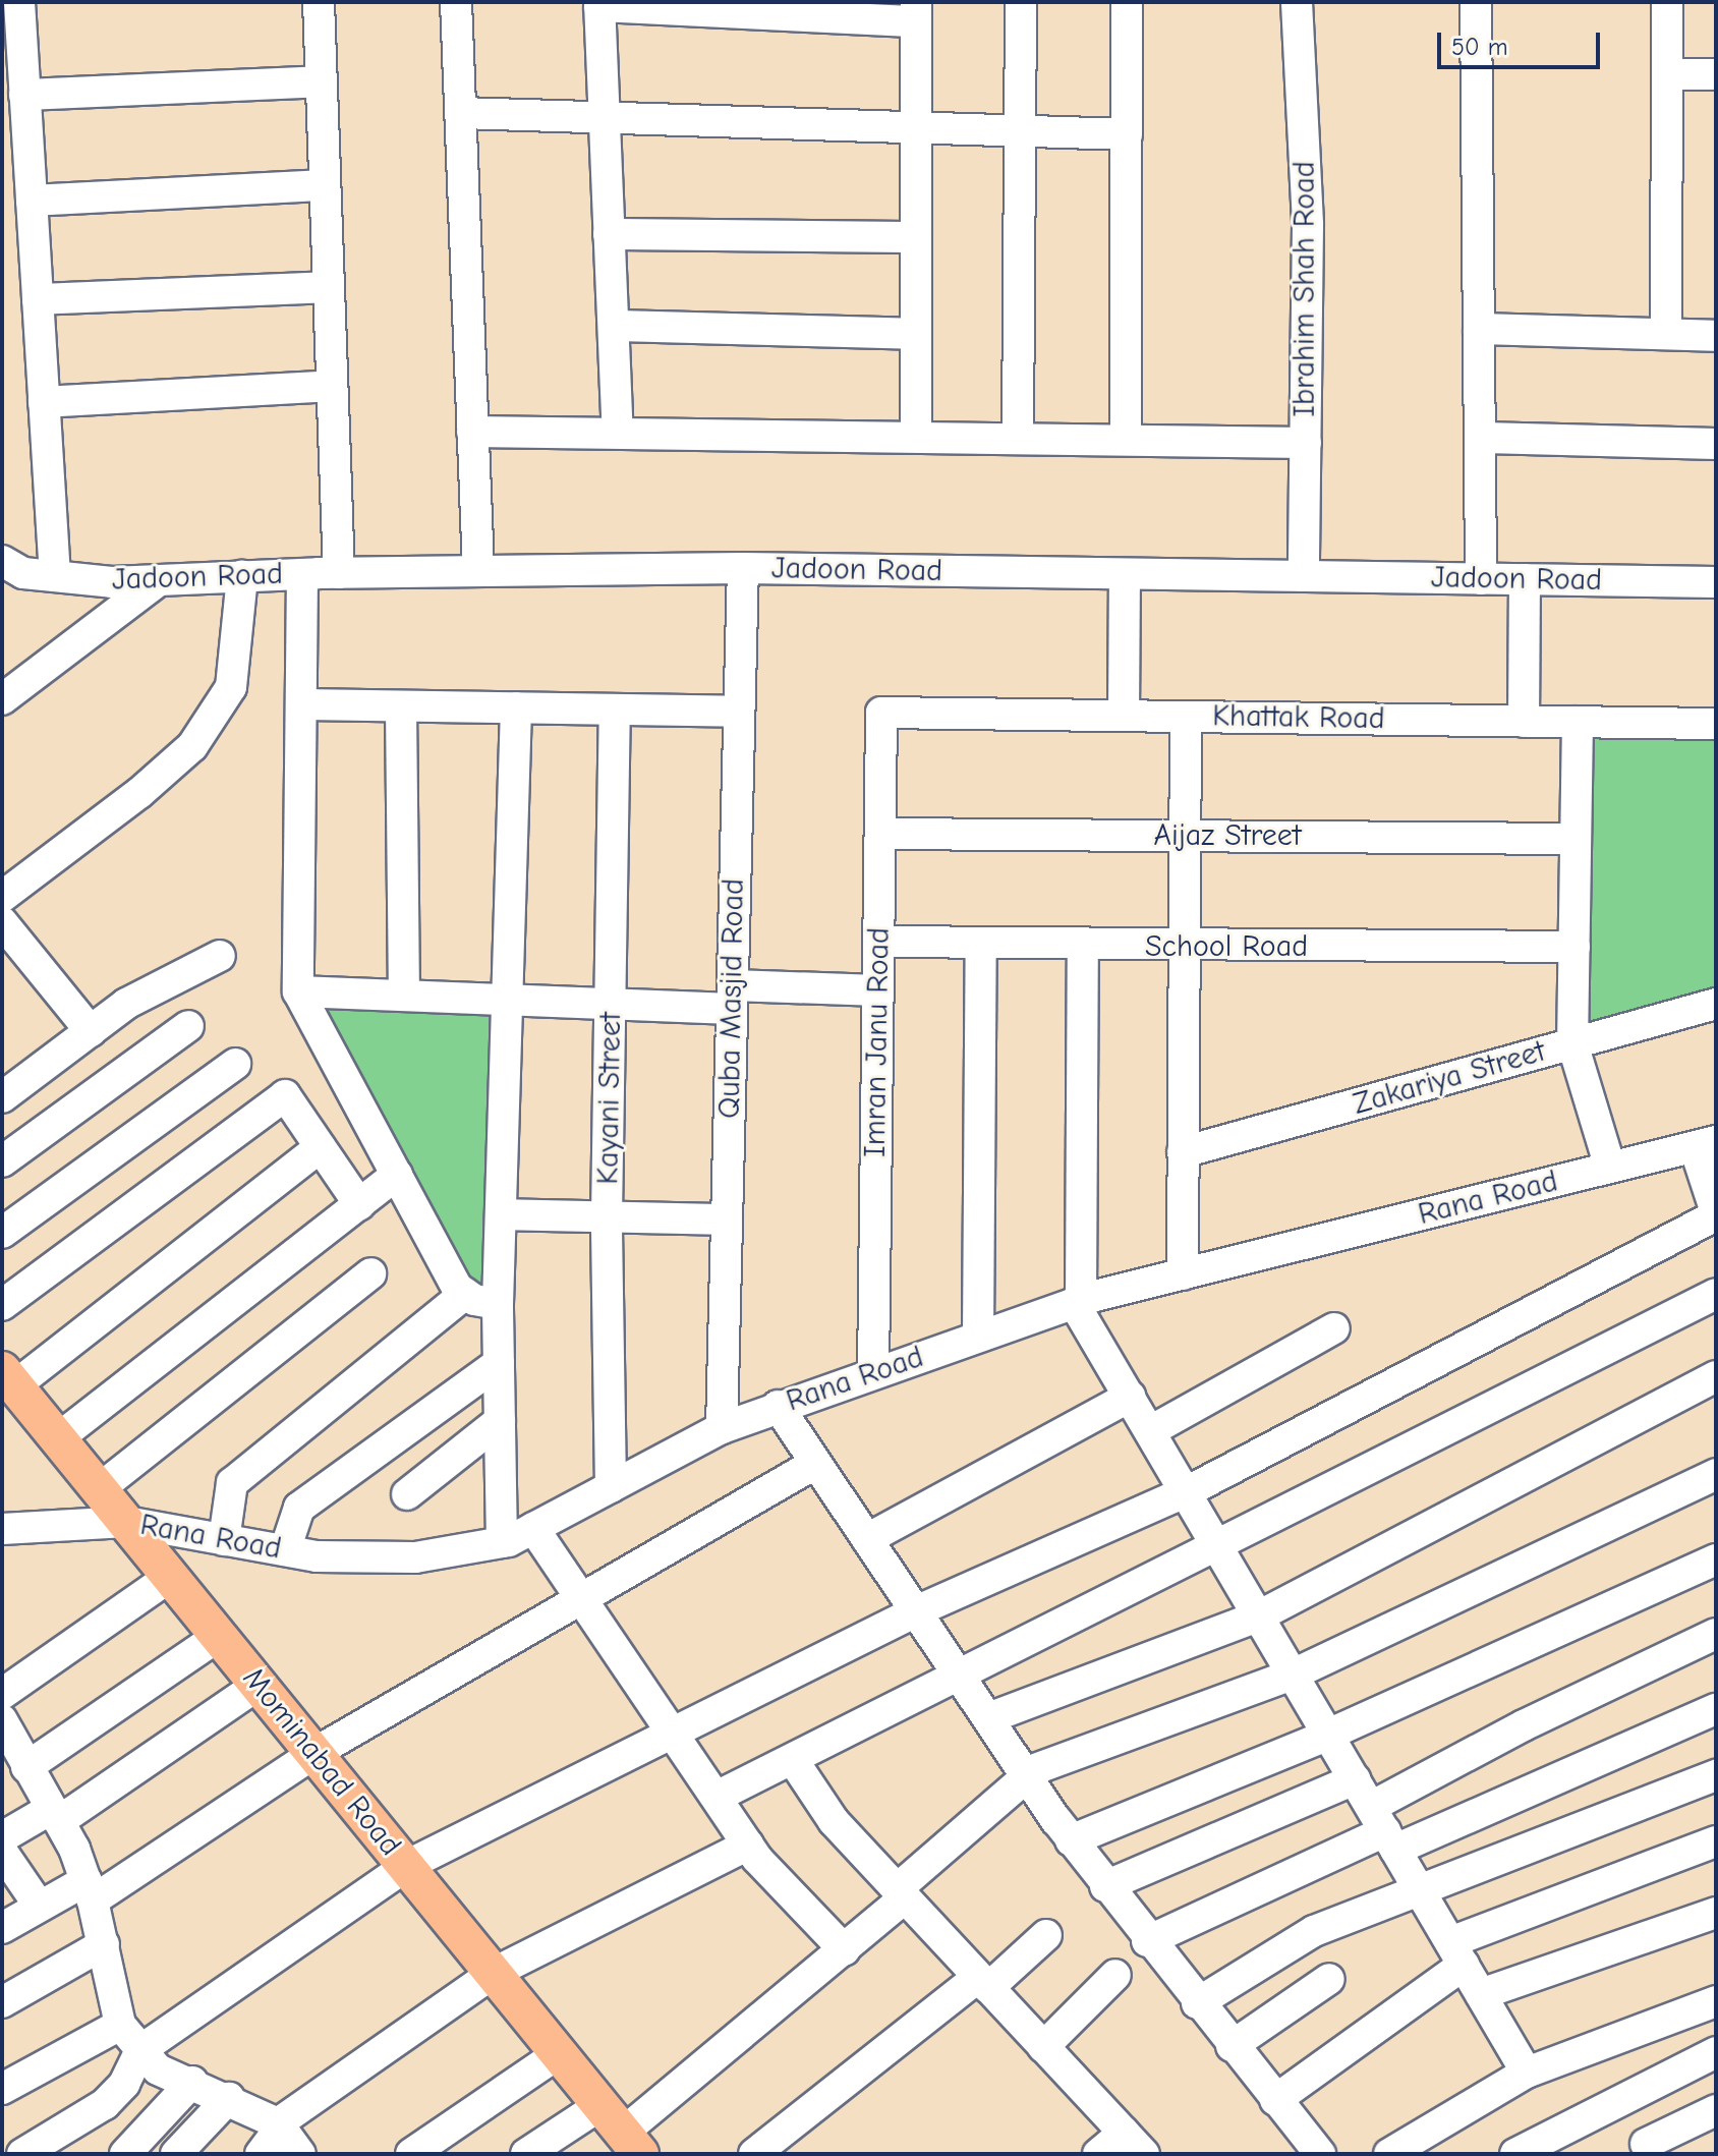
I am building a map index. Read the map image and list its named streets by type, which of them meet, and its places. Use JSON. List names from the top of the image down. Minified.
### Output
{"streets":{"main road":["Mominabad Road"],"street":["Ibrahim Shah Road","Jadoon Road","Khattak Road","Aijaz Street","School Road","Quba Masjid Road","Imran Janu Road","Zakariya Street","Kayani Street","Rana Road"]},"crossings":[["Ibrahim Shah Road","Jadoon Road"],["Jadoon Road","Quba Masjid Road"],["Khattak Road","Imran Janu Road"],["Aijaz Street","Imran Janu Road"],["School Road","Imran Janu Road"],["Quba Masjid Road","Rana Road"],["Imran Janu Road","Rana Road"],["Kayani Street","Rana Road"],["Rana Road","Mominabad Road"]],"scale_bar":"50 m"}
